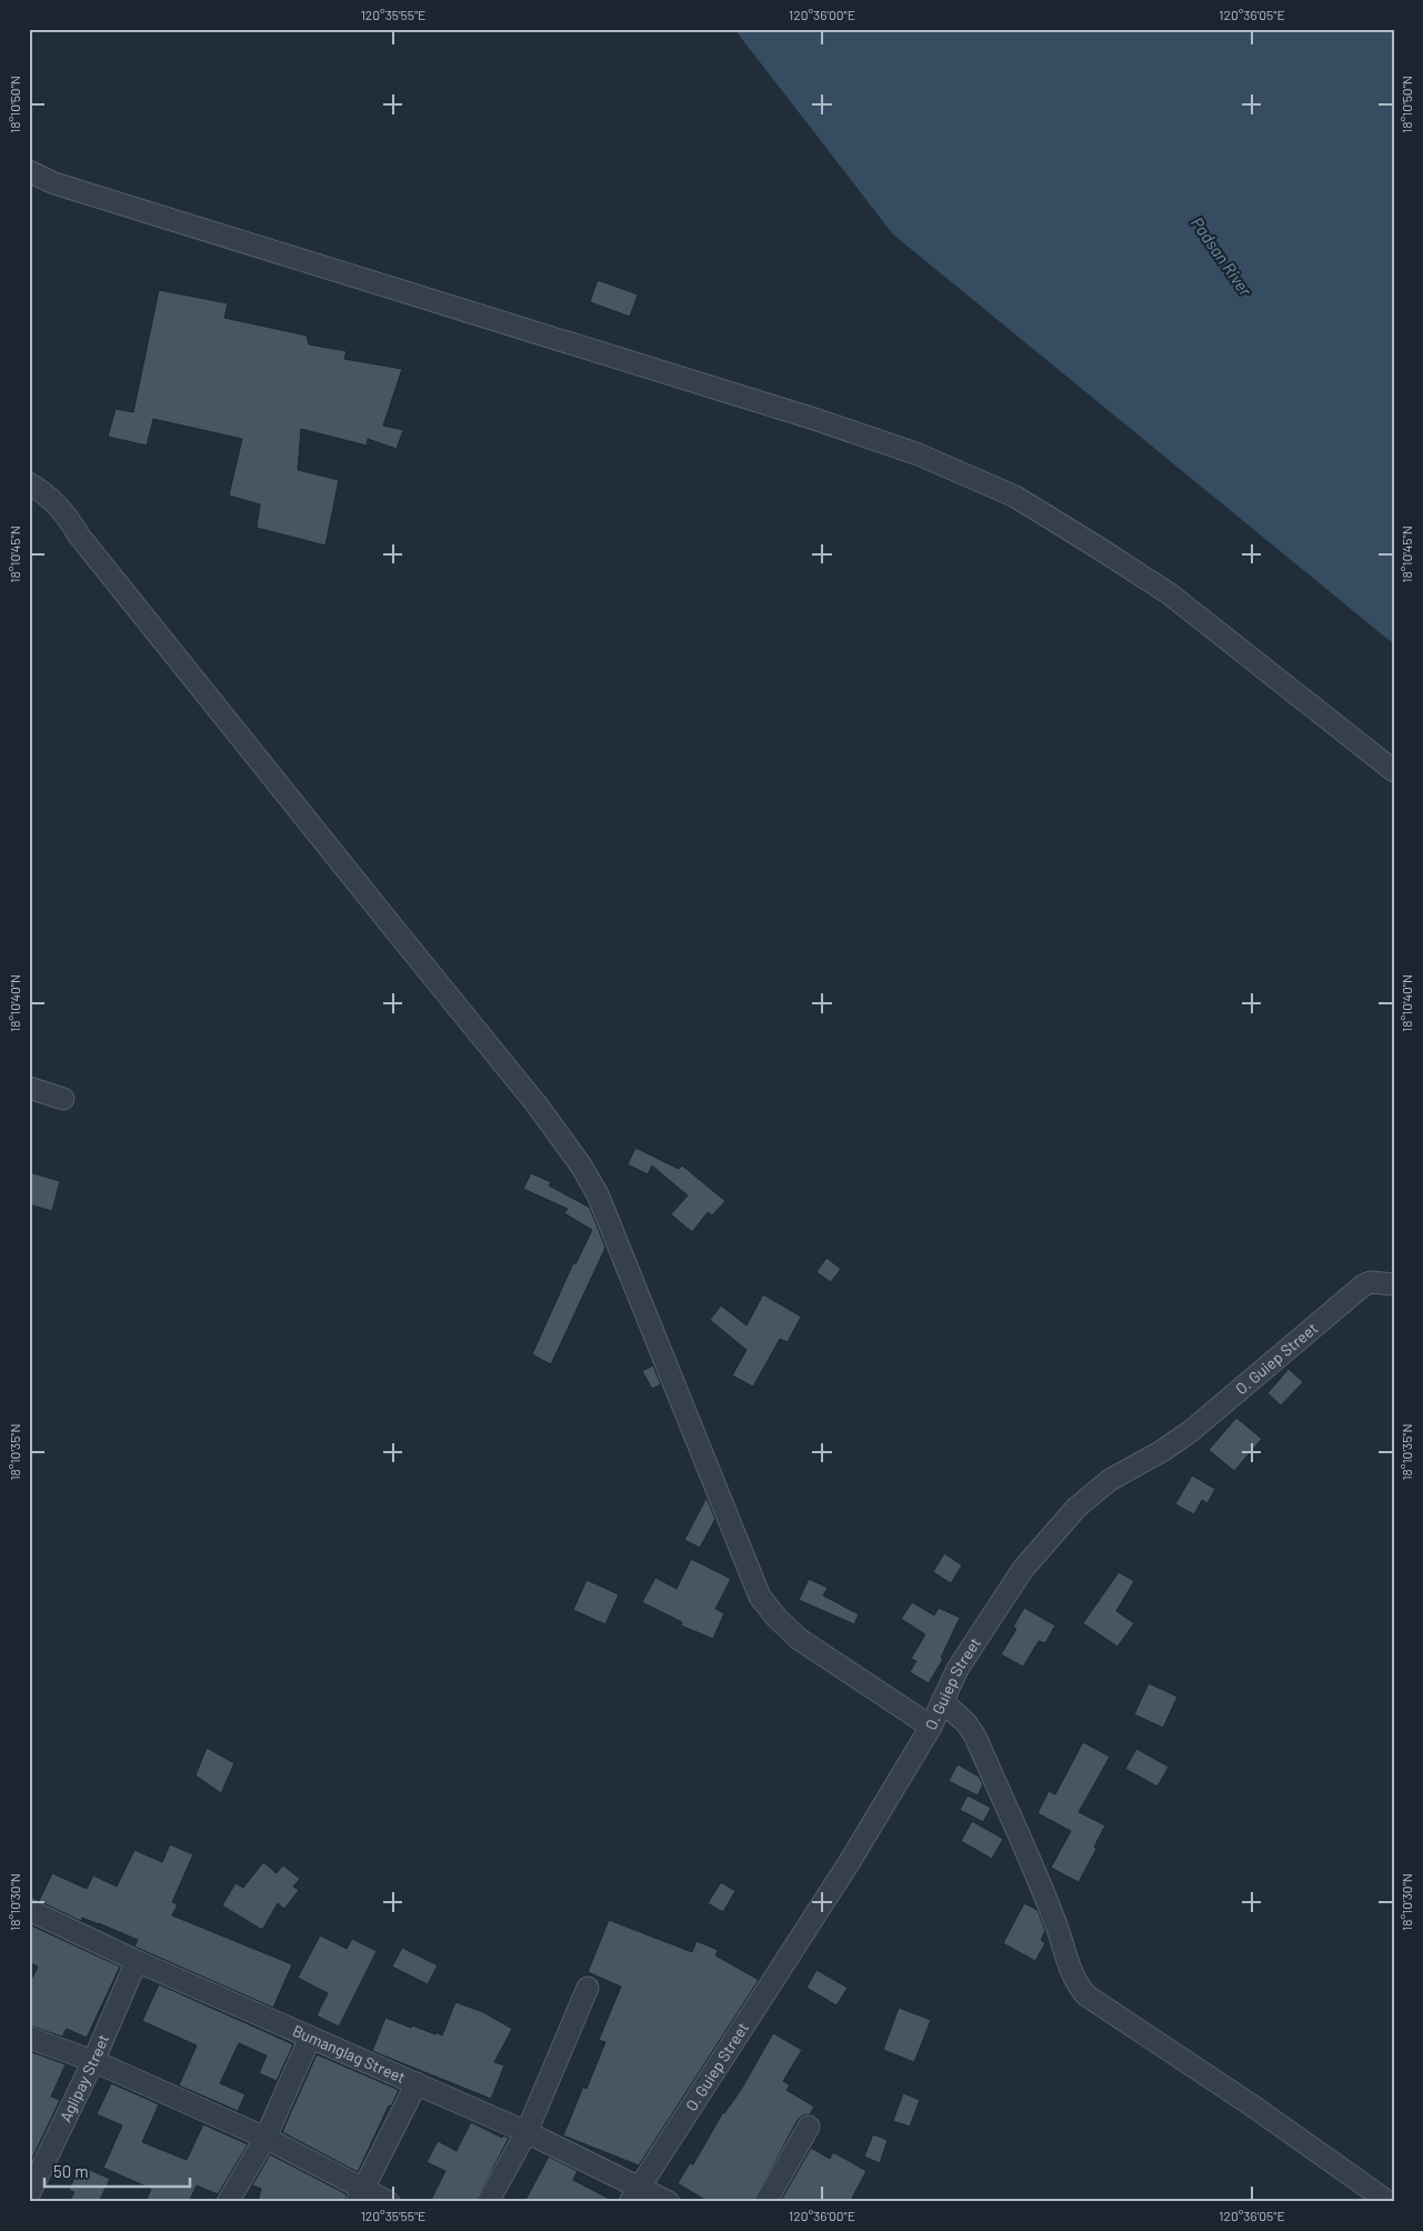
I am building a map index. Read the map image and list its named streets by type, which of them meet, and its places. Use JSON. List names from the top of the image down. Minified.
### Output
{"streets":{"street":["O. Guiep Street","Bumanglag Street","Aglipay Street"]},"crossings":[["O. Guiep Street","Bumanglag Street"],["Bumanglag Street","Aglipay Street"]],"water":["Padsan River"],"scale_bar":"50 m","coordinates":["120°35'55\"E","120°36'00\"E","120°36'05\"E","18°10'50\"N","18°10'45\"N","18°10'40\"N","18°10'35\"N","18°10'30\"N"]}
